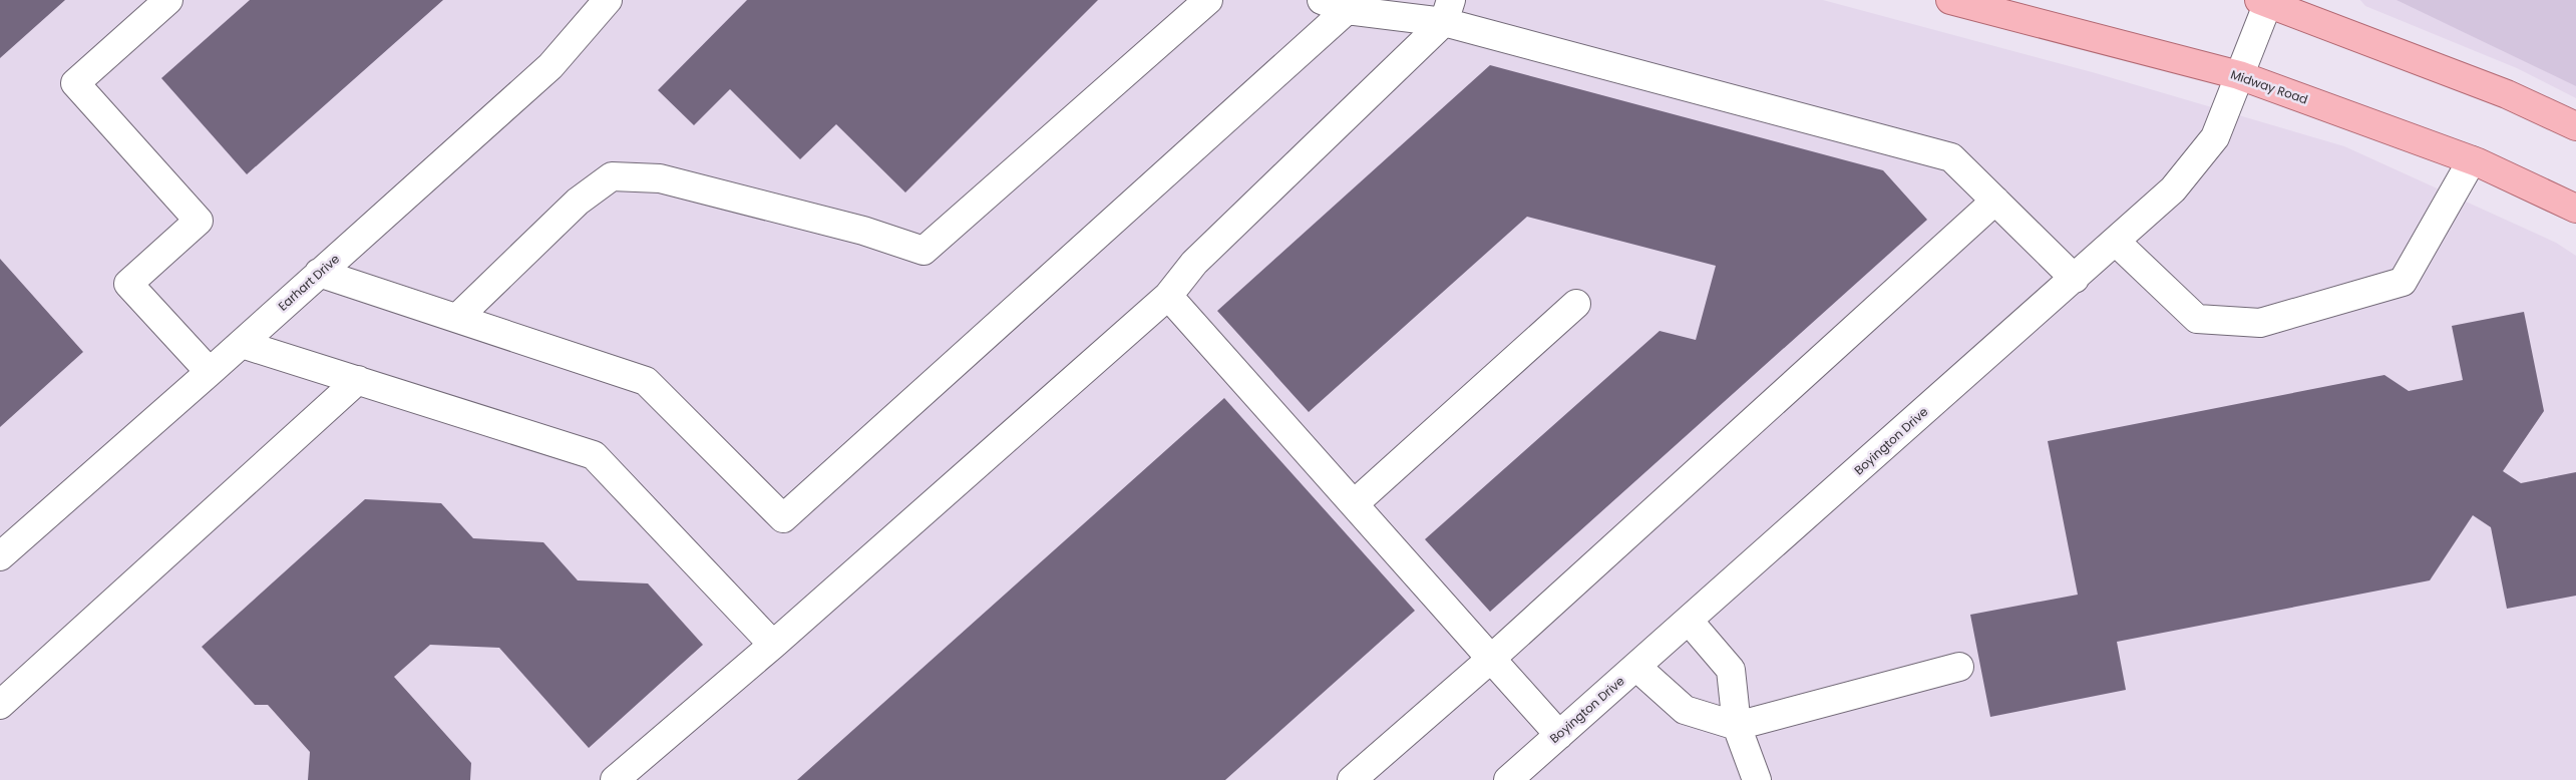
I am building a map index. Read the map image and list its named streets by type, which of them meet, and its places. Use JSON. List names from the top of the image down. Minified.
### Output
{"streets":{"main road":["Midway Road"],"street":["Earhart Drive","Boyington Drive"]},"crossings":[["Midway Road","Boyington Drive"]]}
